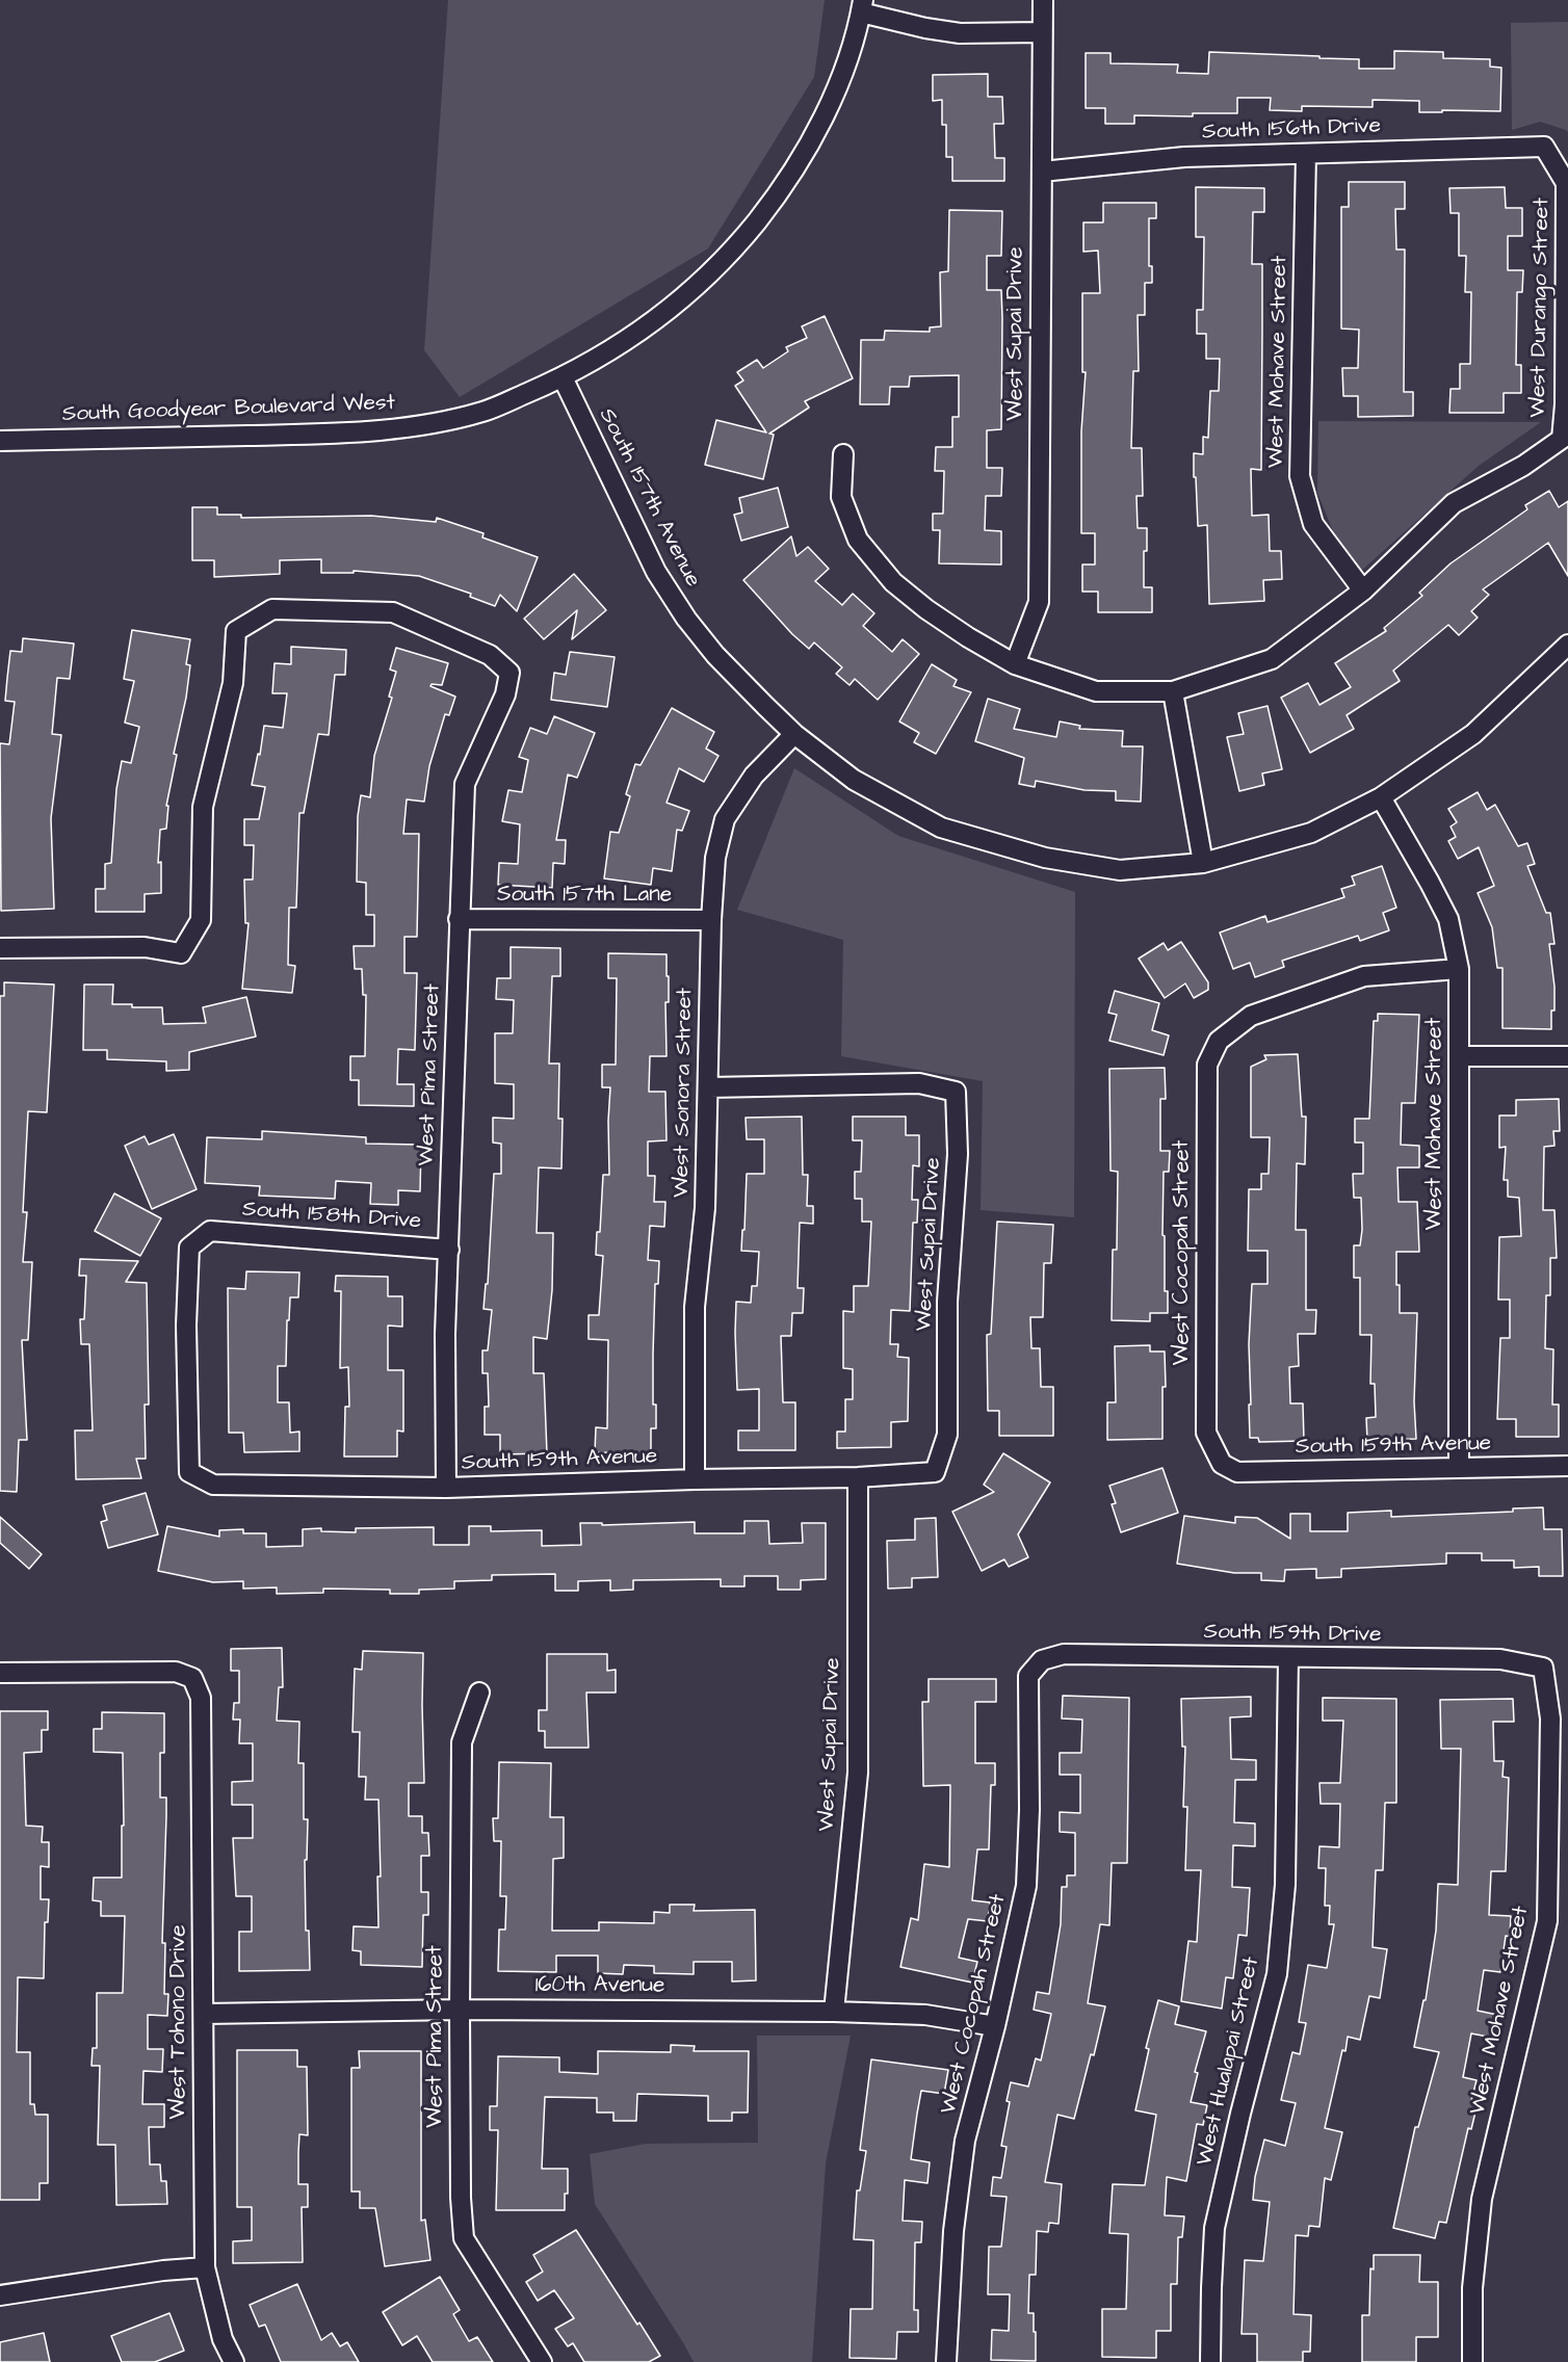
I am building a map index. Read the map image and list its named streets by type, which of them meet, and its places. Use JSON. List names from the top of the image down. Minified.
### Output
{"streets":{"street":["South 156th Drive","West Durango Street","West Supai Drive","West Mohave Street","South Goodyear Boulevard West","South 157th Avenue","South 157th Lane","West Pima Street","West Sonora Street","South 158th Drive","West Cocopah Street","South 159th Avenue","South 159th Drive","160th Avenue","West Tohono Drive","West Hualapai Street"]},"crossings":[["South 156th Drive","West Durango Street"],["South 156th Drive","West Supai Drive"],["South 156th Drive","West Mohave Street"],["West Durango Street","West Mohave Street"],["West Supai Drive","West Sonora Street"],["West Supai Drive","South 159th Avenue"],["West Supai Drive","160th Avenue"],["West Mohave Street","South 157th Avenue"],["West Mohave Street","West Cocopah Street"],["West Mohave Street","South 159th Avenue"],["West Mohave Street","South 159th Drive"],["South Goodyear Boulevard West","South 157th Avenue"],["South 157th Avenue","West Sonora Street"],["South 157th Lane","West Pima Street"],["South 157th Lane","West Sonora Street"],["West Pima Street","South 158th Drive"],["West Pima Street","South 159th Avenue"],["West Pima Street","160th Avenue"],["West Sonora Street","South 159th Avenue"],["South 158th Drive","South 159th Avenue"],["West Cocopah Street","South 159th Avenue"],["West Cocopah Street","South 159th Drive"],["West Cocopah Street","160th Avenue"],["South 159th Drive","West Hualapai Street"],["160th Avenue","West Tohono Drive"]]}
